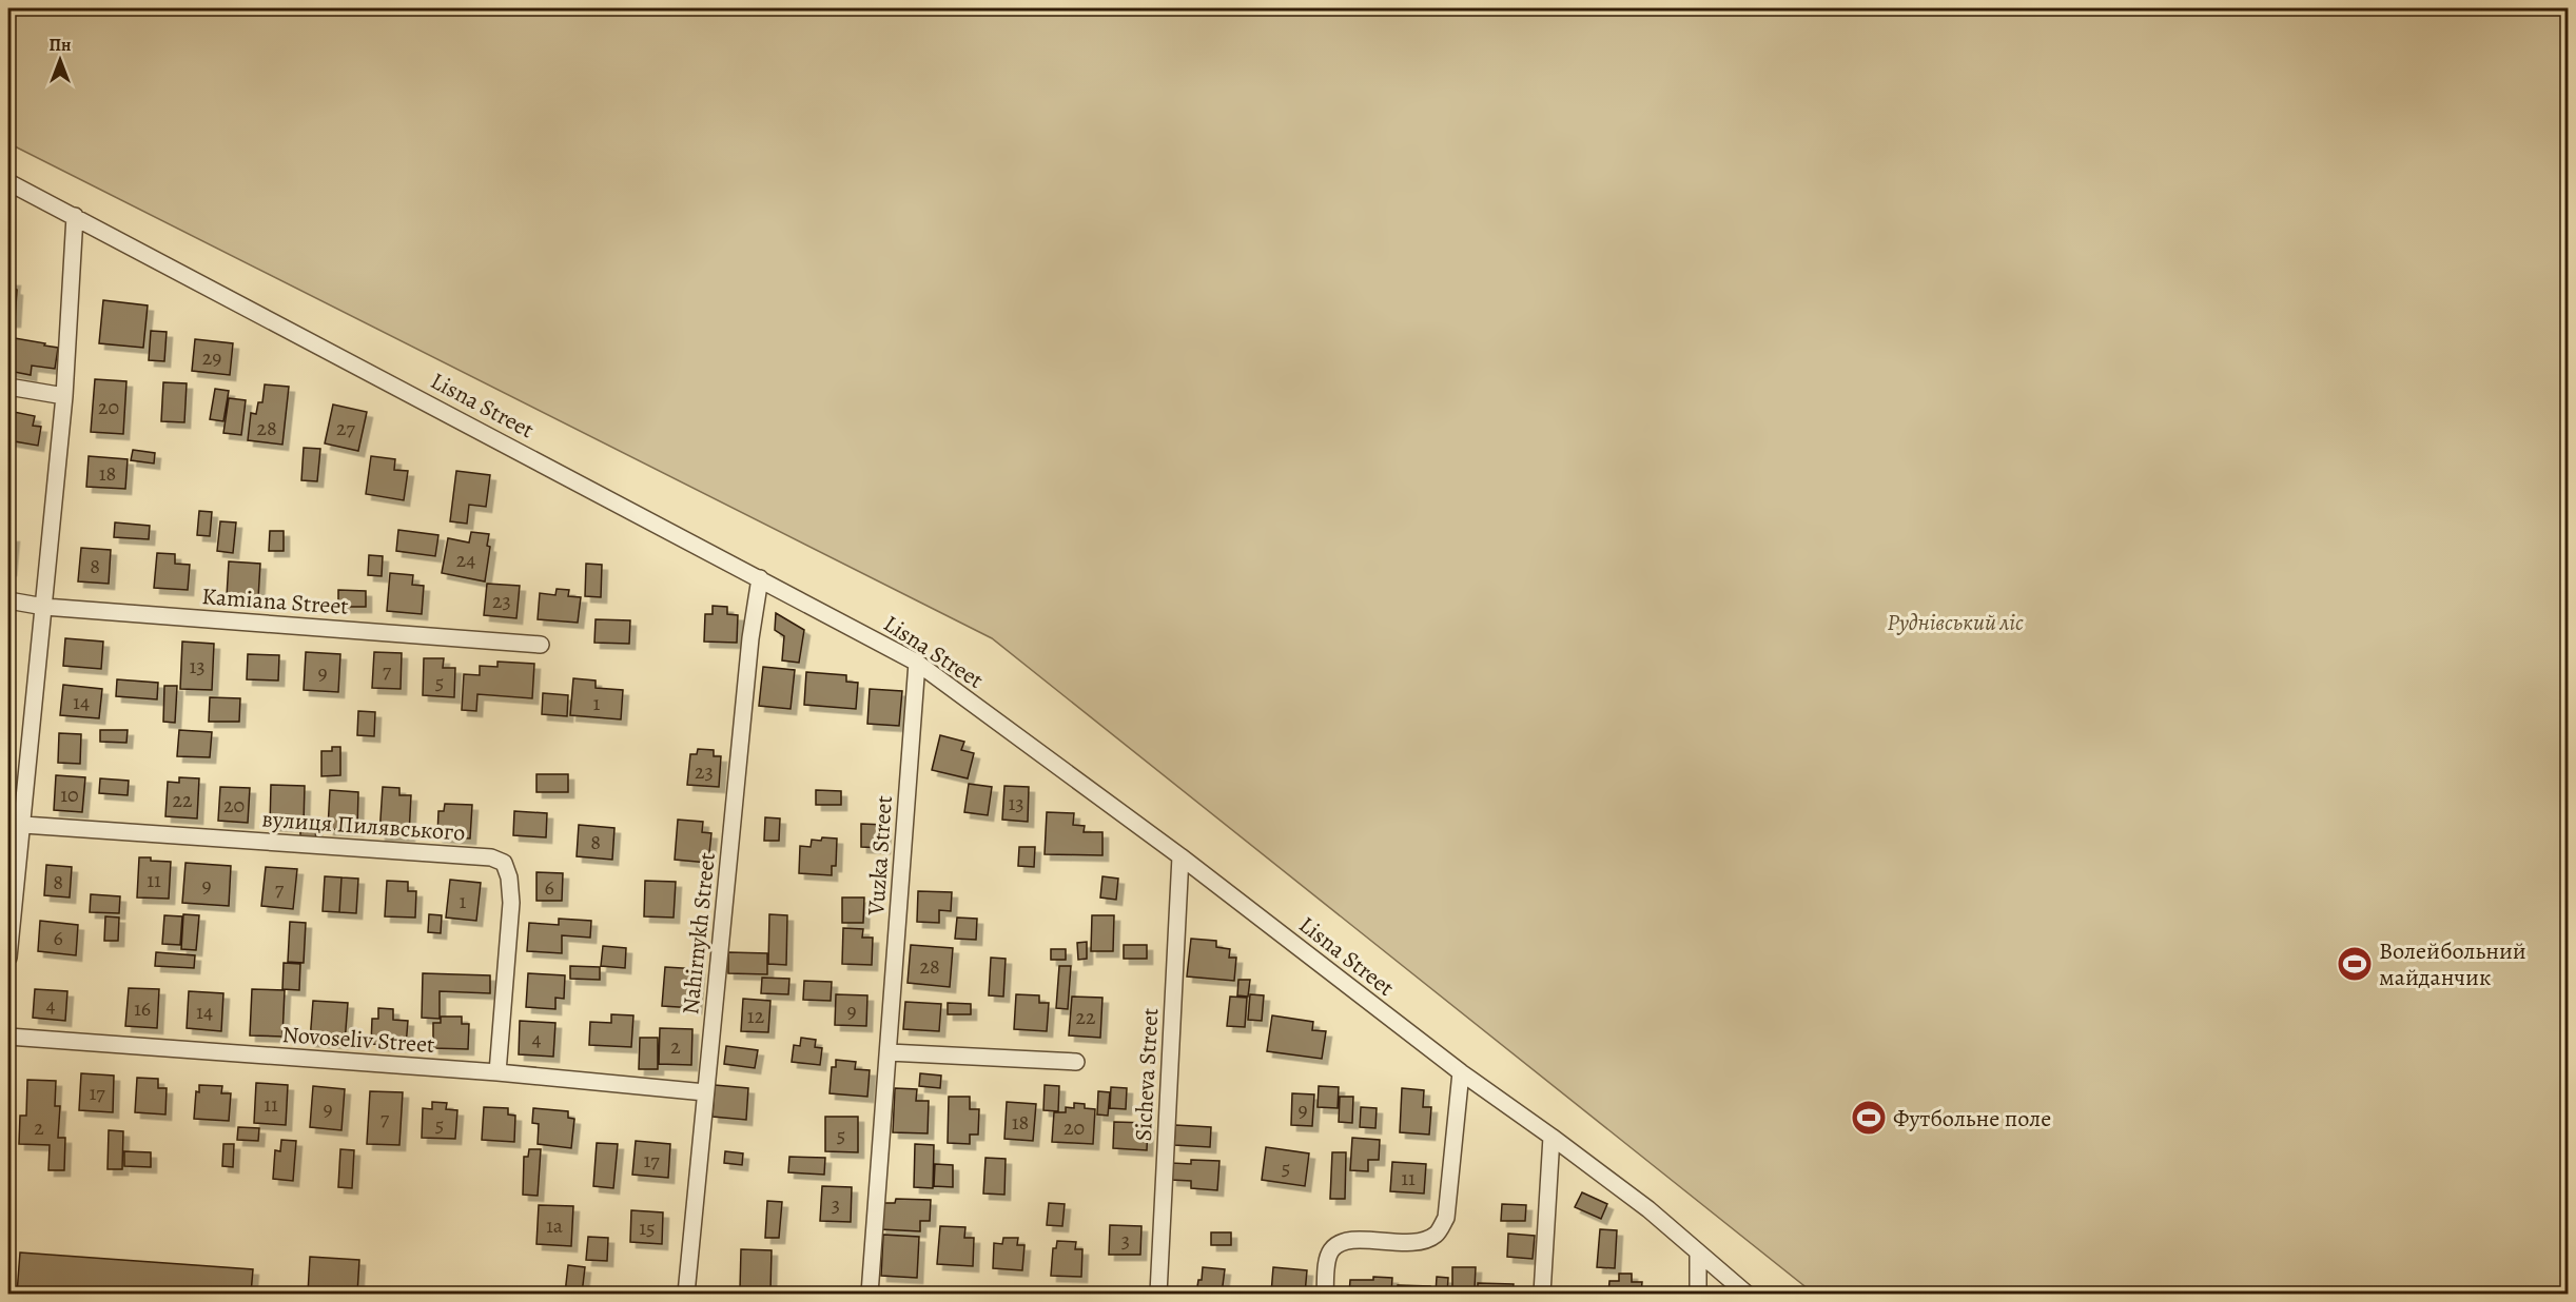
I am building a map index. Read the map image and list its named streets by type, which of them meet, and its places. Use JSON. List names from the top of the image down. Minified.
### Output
{"streets":{"street":["Lisna Street","Kamiana Street","вулиця Пилявського","Vuzka Street","Nahirnykh Street","Novoseliv Street","Sicheva Street"]},"crossings":[["Lisna Street","Vuzka Street"],["Lisna Street","Nahirnykh Street"],["Lisna Street","Sicheva Street"],["вулиця Пилявського","Novoseliv Street"],["Nahirnykh Street","Novoseliv Street"]],"parks":["Руднівський ліс"],"places":{"sports":["Волейбольний майданчик","Футбольне поле"]},"house_numbers":["29","20","28","27","18","24","8","23","13","7","9","5","14","1","23","10","22","13","20","8","11","8","9","6","7","1","6","28","4","16","9","14","12","22","4","2","17","11","9","9","7","18","5","2","20","5","17","5","11","3","1а","15","3"],"north":"top"}
